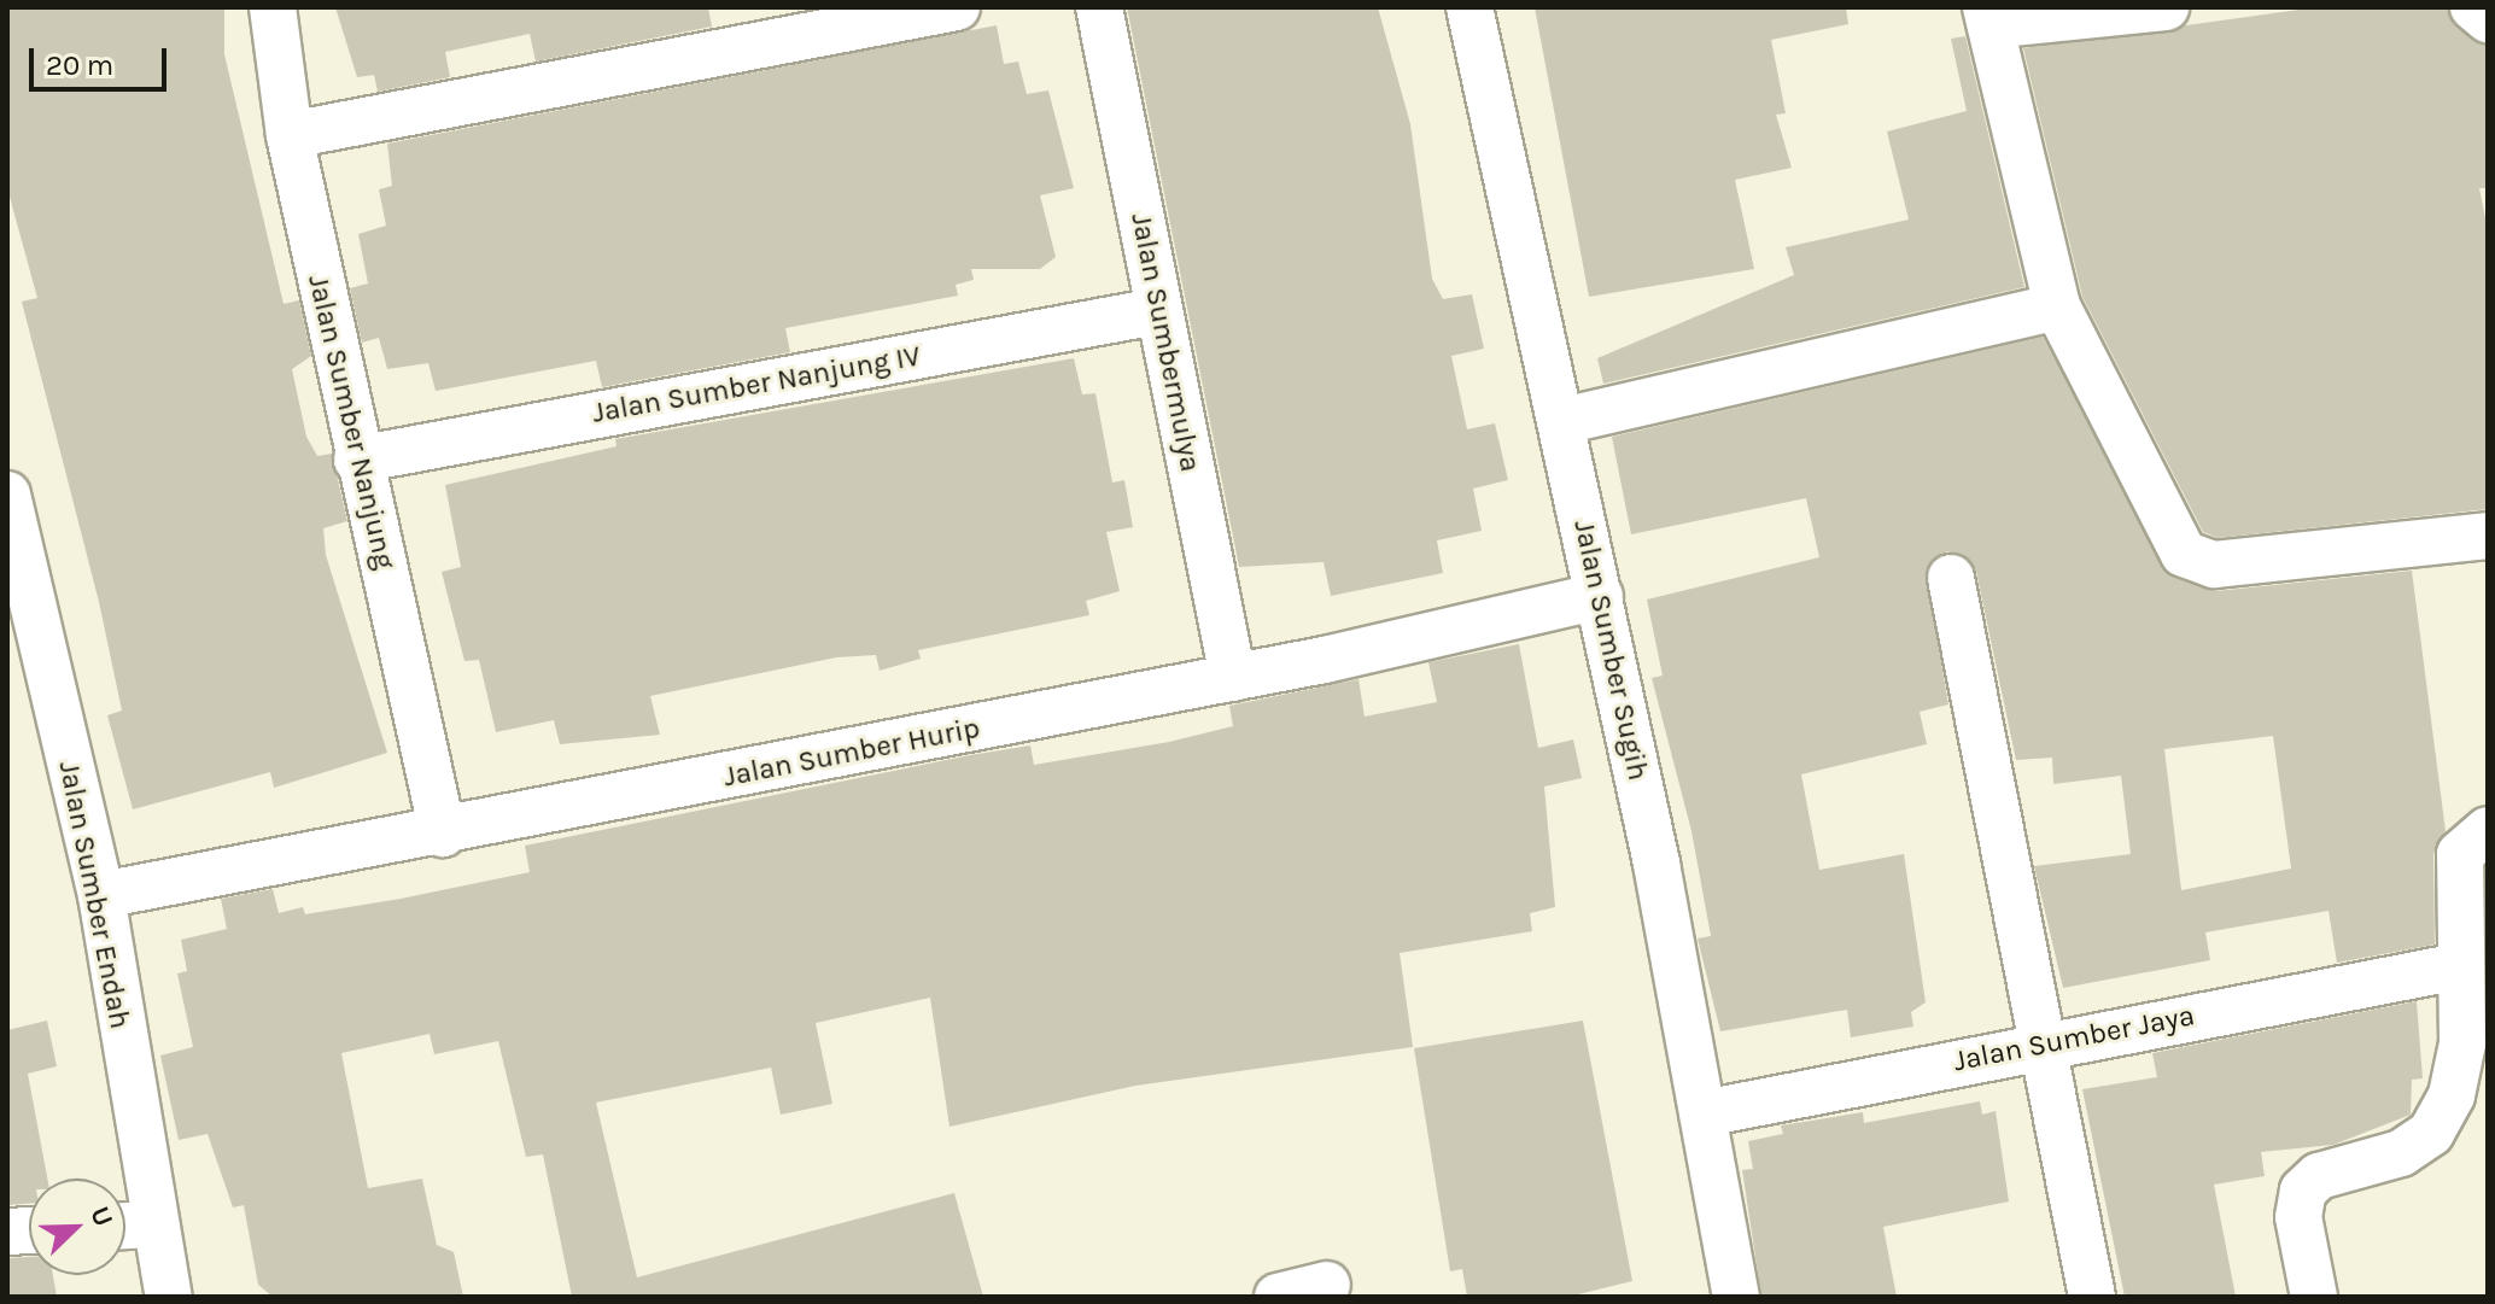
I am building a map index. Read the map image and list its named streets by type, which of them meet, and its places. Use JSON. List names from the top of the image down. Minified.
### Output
{"streets":{"street":["Jalan Sumbermulya","Jalan Sumber Nanjung IV","Jalan Sumber Nanjung","Jalan Sumber Sugih","Jalan Sumber Hurip","Jalan Sumber Endah","Jalan Sumber Jaya"]},"crossings":[["Jalan Sumbermulya","Jalan Sumber Nanjung IV"],["Jalan Sumbermulya","Jalan Sumber Hurip"],["Jalan Sumber Nanjung IV","Jalan Sumber Nanjung"],["Jalan Sumber Nanjung","Jalan Sumber Hurip"],["Jalan Sumber Sugih","Jalan Sumber Hurip"],["Jalan Sumber Sugih","Jalan Sumber Jaya"],["Jalan Sumber Hurip","Jalan Sumber Endah"]],"scale_bar":"20 m","north":"top right"}
